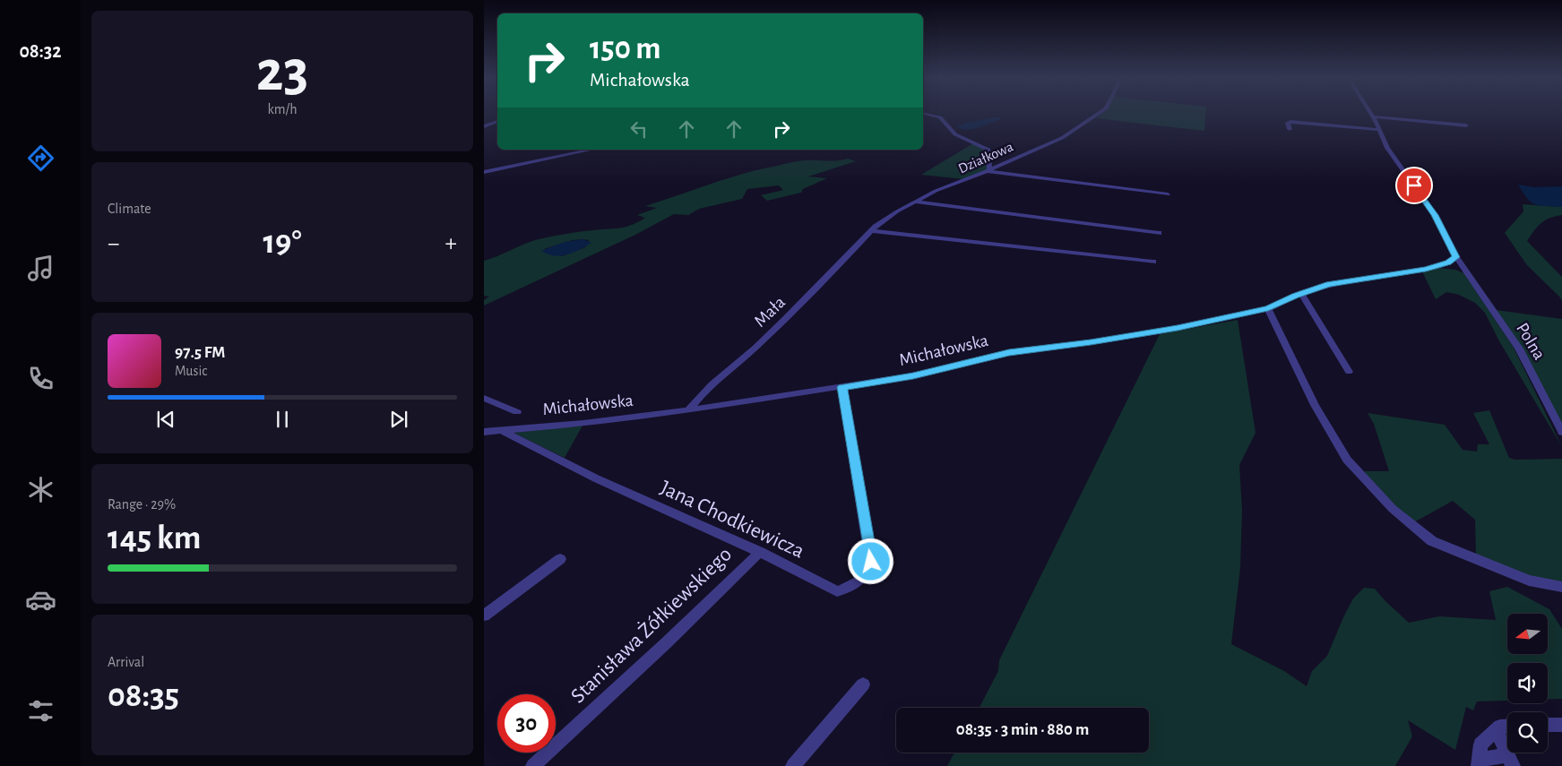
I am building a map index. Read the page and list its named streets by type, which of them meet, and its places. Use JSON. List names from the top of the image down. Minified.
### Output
{"streets":{"street":["Działkowa","Mała","Polna","Michałowska","Jana Chodkiewicza","Stanisława Żółkiewskiego"]},"crossings":[["Działkowa","Mała"],["Mała","Michałowska"],["Polna","Michałowska"],["Michałowska","Jana Chodkiewicza"],["Jana Chodkiewicza","Stanisława Żółkiewskiego"]],"north":"left","page":{"tabs":"08:32","tile":[["23","km/h"],"Climate",["Range · 29%","145 km"],["Arrival","08:35"]],"turn":["150 m","Michałowska"],"heat":["−","19°","+"],"song":["97.5 FM","Music"],"limit":"30","trip":"08:35 · 3 min · 880 m"}}
